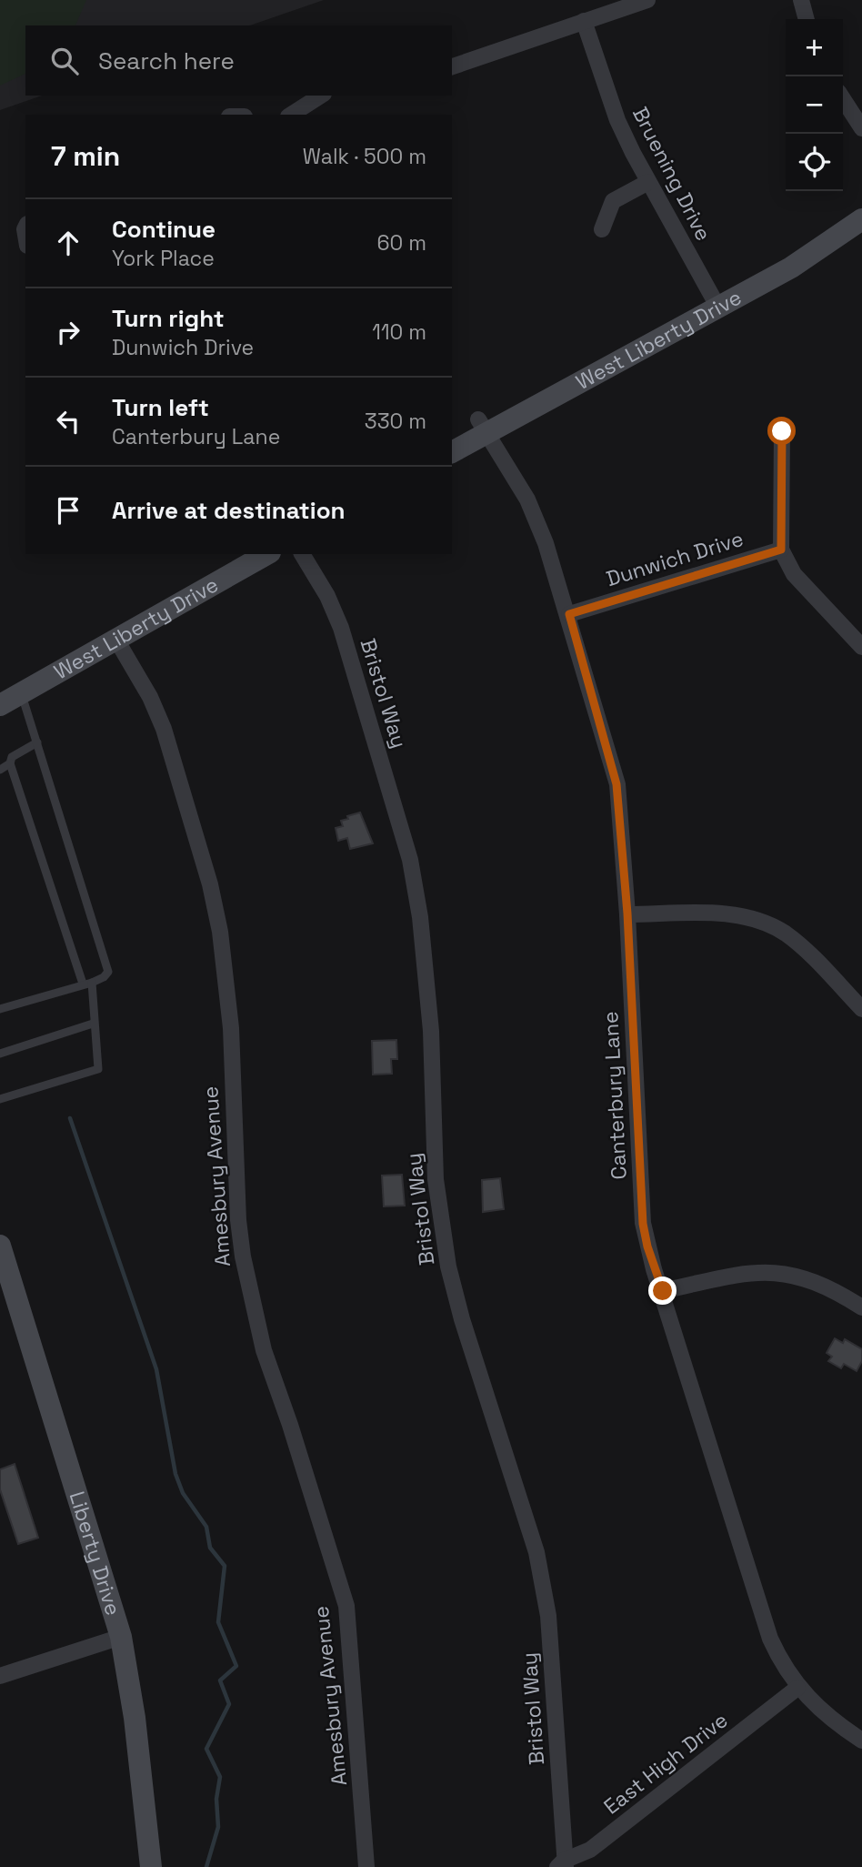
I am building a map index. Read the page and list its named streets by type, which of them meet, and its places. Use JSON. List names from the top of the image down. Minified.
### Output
{"streets":{"main road":["West Liberty Drive","Liberty Drive"],"street":["Bruening Drive","Dunwich Drive","Bristol Way","Canterbury Lane","Amesbury Avenue","East High Drive"]},"crossings":[["Bruening Drive","West Liberty Drive"],["West Liberty Drive","Canterbury Lane"],["West Liberty Drive","Amesbury Avenue"],["Dunwich Drive","Canterbury Lane"],["Bristol Way","East High Drive"],["Canterbury Lane","East High Drive"]],"page":{"map_buttons":["+","−"],"search":"Search here","heading":["7 min","Walk · 500 m"],"list":[["Continue","York Place","60 m"],["Turn right","Dunwich Drive","110 m"],["Turn left","Canterbury Lane","330 m"],"Arrive at destination"]}}
